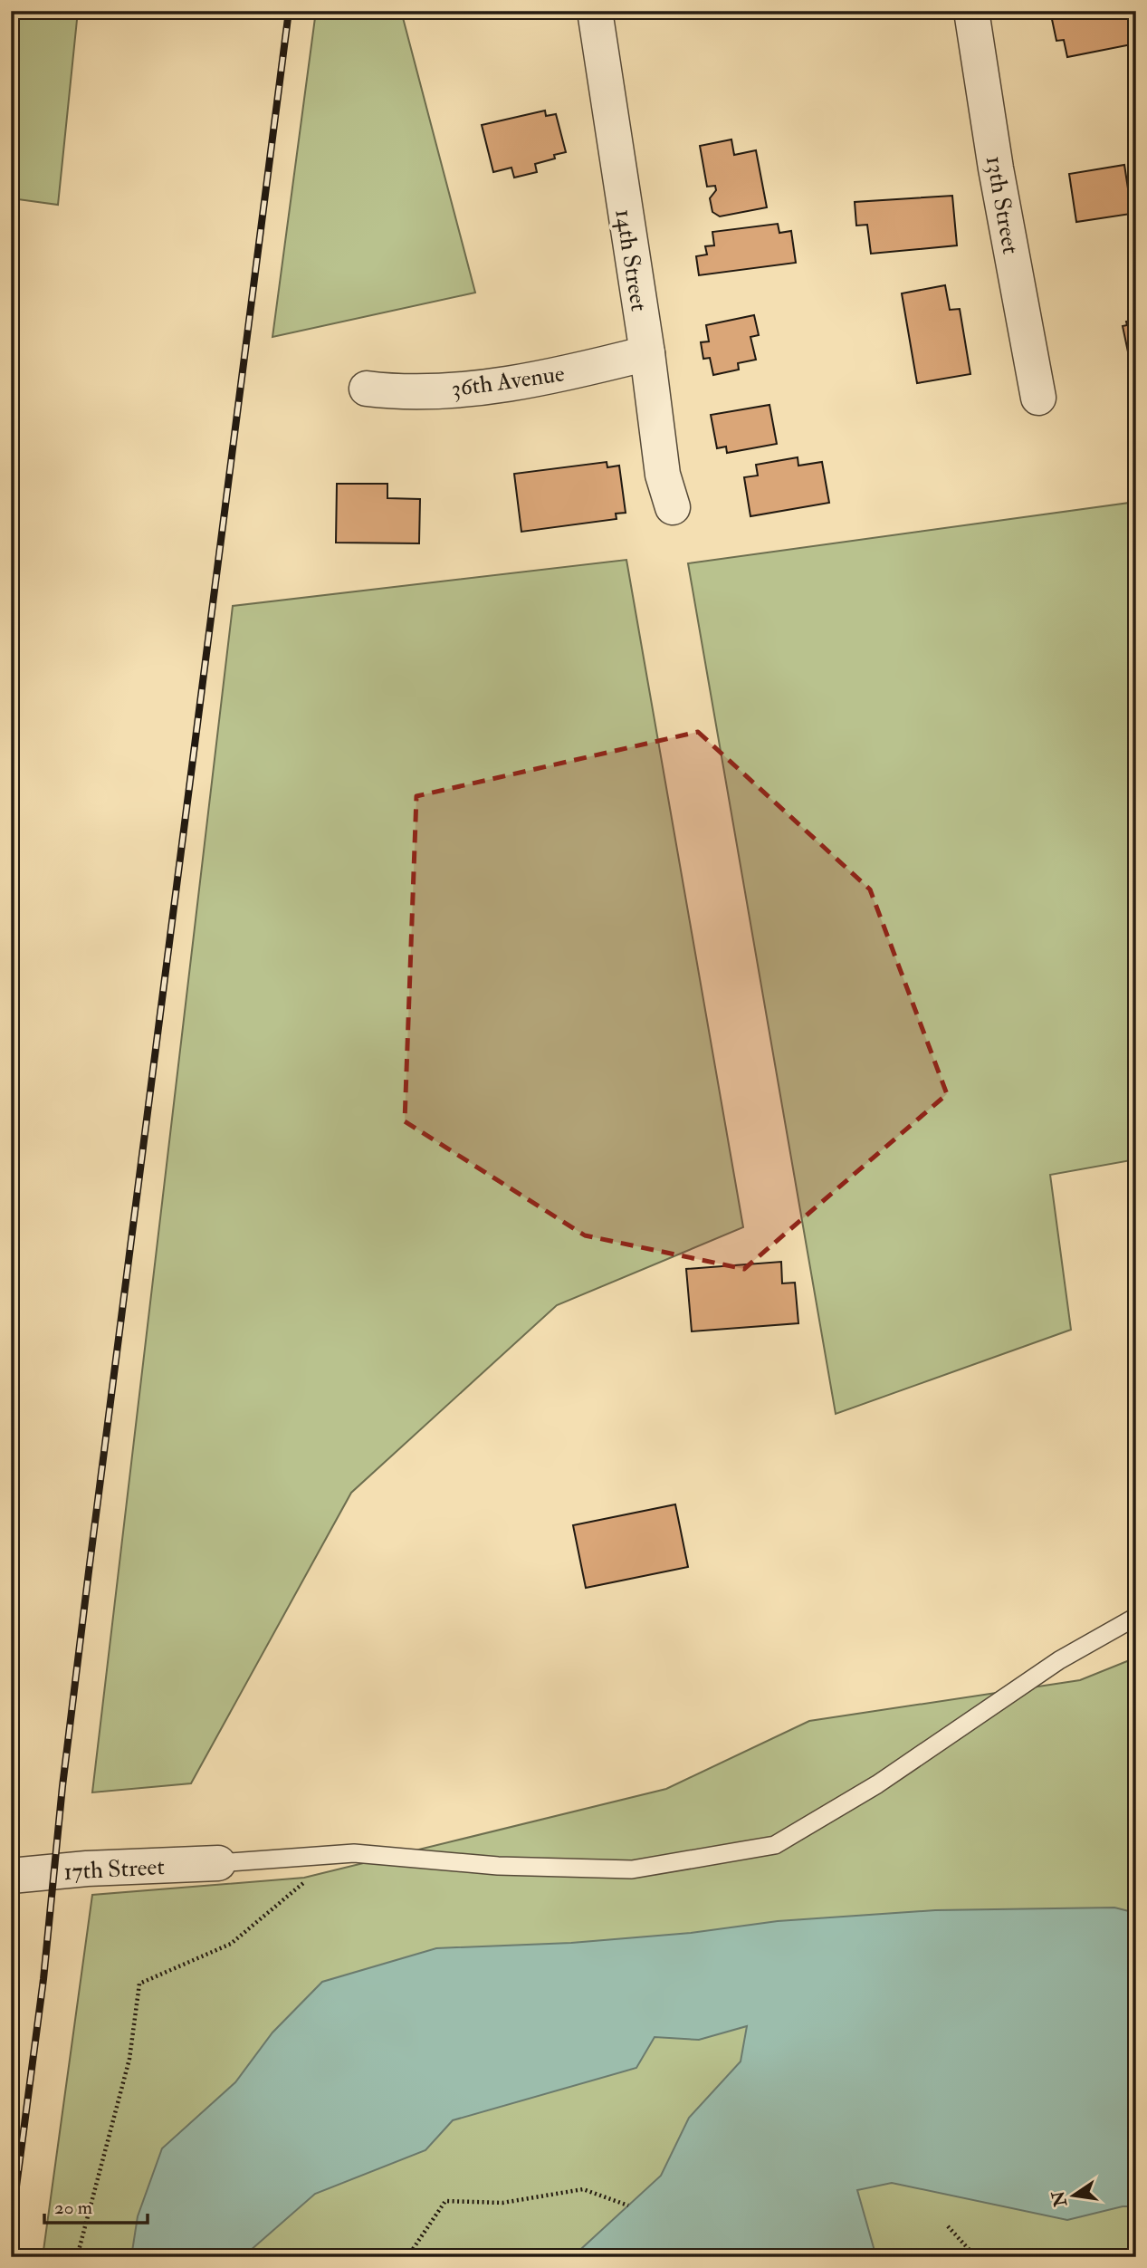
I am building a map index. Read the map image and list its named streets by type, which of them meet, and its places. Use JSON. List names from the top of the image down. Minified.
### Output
{"streets":{"street":["13th Street","14th Street","36th Avenue","17th Street"]},"crossings":[["14th Street","36th Avenue"]],"scale_bar":"20 m","north":"left"}
